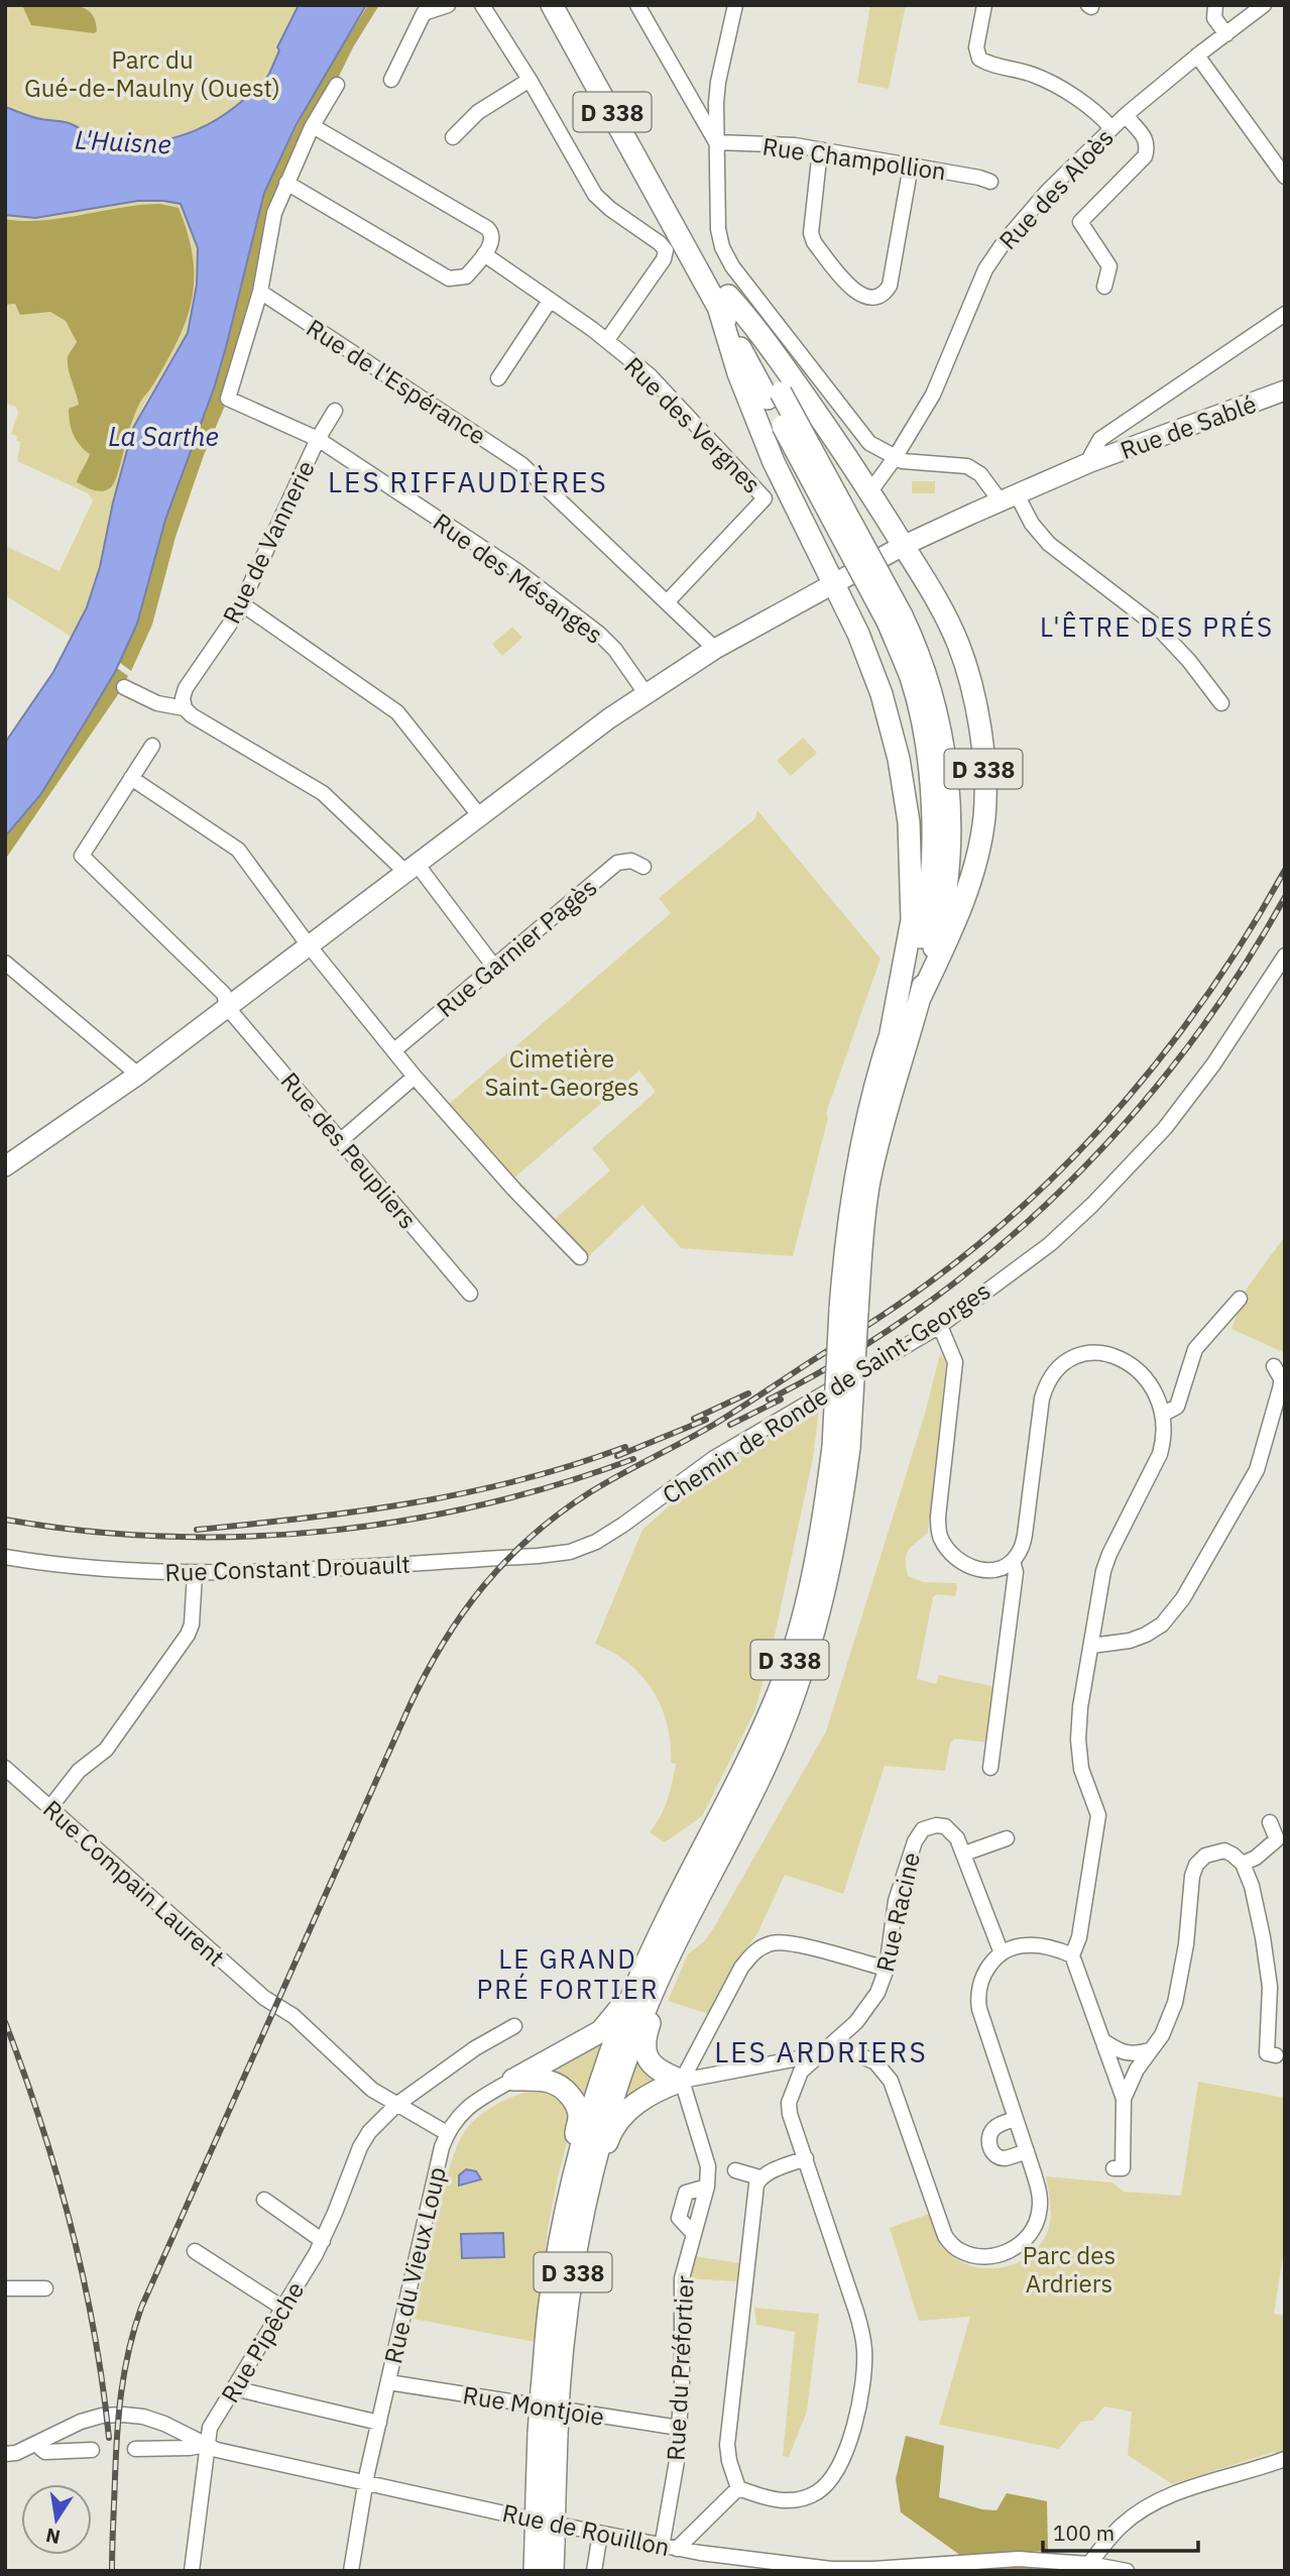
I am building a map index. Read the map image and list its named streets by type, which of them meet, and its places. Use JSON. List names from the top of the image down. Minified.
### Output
{"streets":{"highway":["D 338"],"main road":["Rue de Sablé"],"street":["Rue Champollion","Rue des Aloès","Rue de l'Espérance","Rue des Vergnes","Rue de Vannerie","Rue des Mésanges","Rue Garnier Pagès","Rue des Peupliers","Chemin de Ronde de Saint-Georges","Rue Constant Drouault","Rue Compain Laurent","Rue Racine","Rue du Vieux Loup","Rue Pipêche","Rue du Préfortier","Rue Montjoie","Rue de Rouillon"]},"crossings":[["D 338","Rue des Aloès"],["D 338","Rue de Sablé"],["D 338","Rue du Vieux Loup"],["Rue de l'Espérance","Rue des Vergnes"],["Rue de l'Espérance","Rue de Sablé"],["Rue de l'Espérance","Rue des Mésanges"],["Rue de Sablé","Rue des Mésanges"],["Rue de Sablé","Rue des Peupliers"],["Rue de Vannerie","Rue des Mésanges"],["Chemin de Ronde de Saint-Georges","Rue Constant Drouault"],["Rue Compain Laurent","Rue Pipêche"],["Rue du Vieux Loup","Rue Montjoie"],["Rue du Vieux Loup","Rue de Rouillon"],["Rue Pipêche","Rue de Rouillon"],["Rue du Préfortier","Rue Montjoie"],["Rue du Préfortier","Rue de Rouillon"]],"districts":["LES RIFFAUDIÈRES","L'ÊTRE DES PRÉS","LE GRAND PRÉ FORTIER","LES ARDRIERS"],"water":["L'Huisne","La Sarthe"],"parks":["Parc du Gué-de-Maulny (Ouest)","Cimetière Saint-Georges","Parc des Ardriers"],"scale_bar":"100 m","north":"bottom"}
